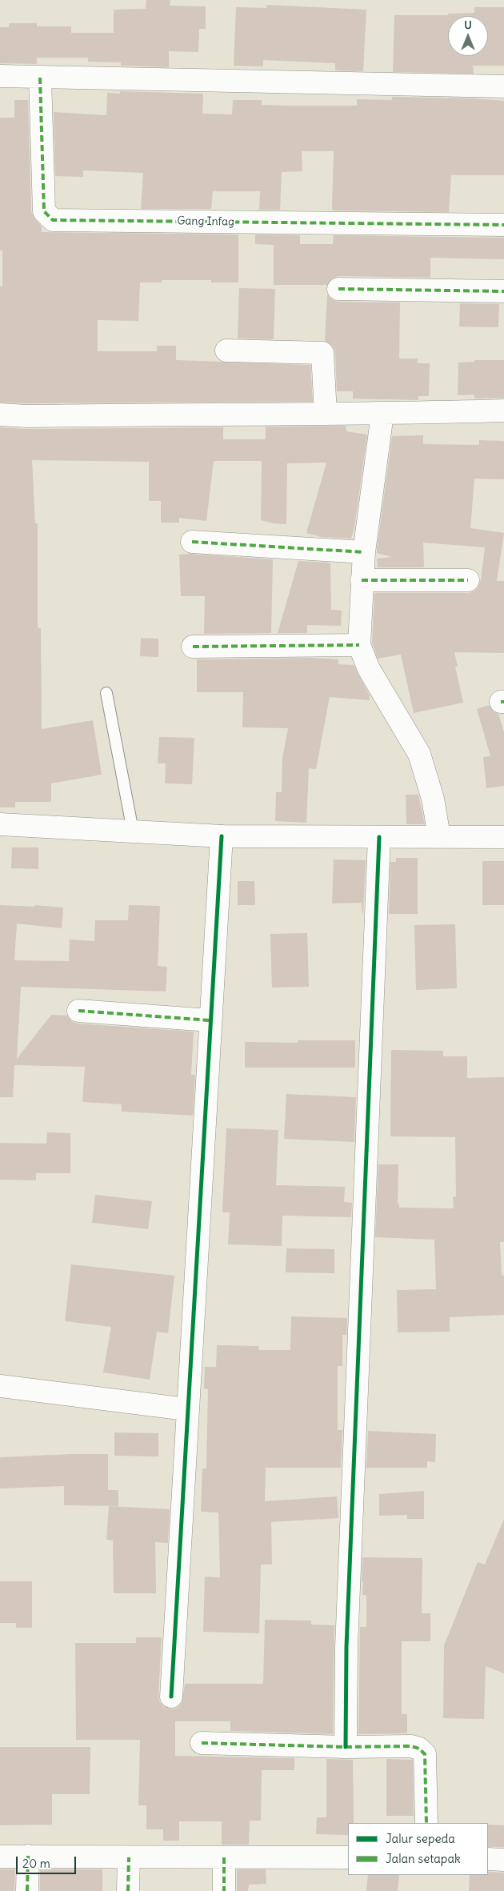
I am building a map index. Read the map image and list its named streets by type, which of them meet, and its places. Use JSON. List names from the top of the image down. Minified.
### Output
{"streets":{"street":["Gang Infag"]},"legend":["Jalur sepeda","Jalan setapak"],"scale_bar":"20 m","north":"top"}
